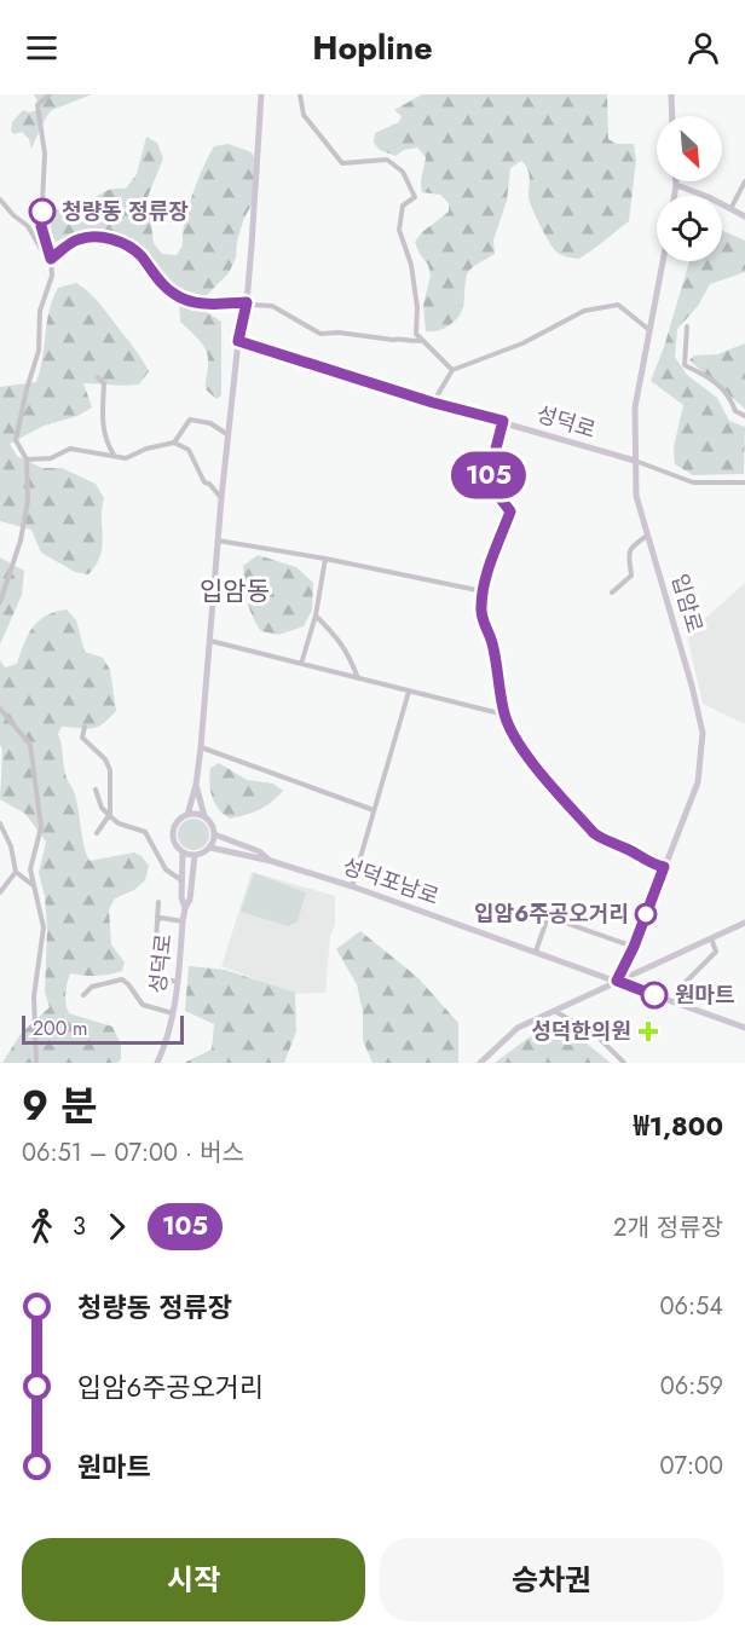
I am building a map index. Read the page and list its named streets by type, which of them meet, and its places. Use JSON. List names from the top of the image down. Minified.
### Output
{"streets":{"street":["성덕로","입암로","성덕포남로"]},"crossings":[["성덕로","입암로"],["입암로","성덕포남로"]],"districts":["입암동"],"places":{"other":["청량동 정류장","입암6주공오거리","원마트"],"health":["성덕한의원"]},"lines":["bus line 105"],"scale_bar":"200 m","north":"bottom right","page":{"header":"Hopline","on_map":"105","scale":"200 m","heading":["9 분","06:51 – 07:00 · 버스","₩1,800"],"legs":["3","105","2개 정류장"],"list":[{"name":"청량동 정류장","value":"06:54"},{"name":"입암6주공오거리","value":"06:59"},{"name":"원마트","value":"07:00"}],"buttons":["시작","승차권"]}}
